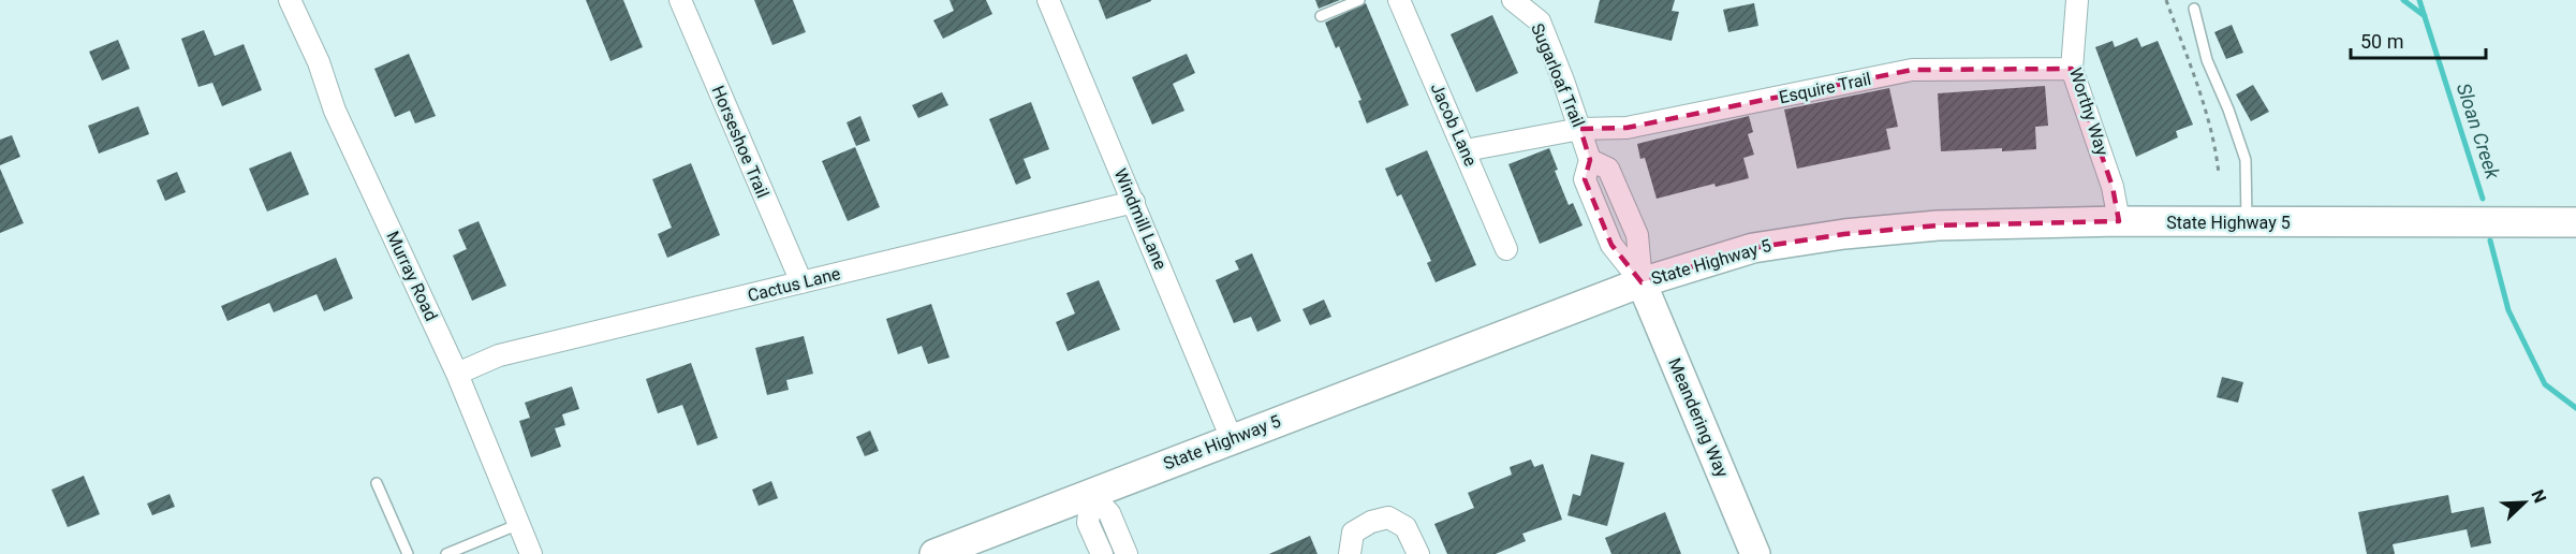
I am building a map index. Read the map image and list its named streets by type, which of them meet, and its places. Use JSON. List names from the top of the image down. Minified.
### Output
{"streets":{"main road":["State Highway 5","Meandering Way"],"street":["Sugarloaf Trail","Esquire Trail","Worthy Way","Jacob Lane","Horseshoe Trail","Windmill Lane","Murray Road","Cactus Lane"]},"crossings":[["Sugarloaf Trail","Esquire Trail"],["Sugarloaf Trail","State Highway 5"],["Sugarloaf Trail","Meandering Way"],["Esquire Trail","Worthy Way"],["Esquire Trail","Jacob Lane"],["Worthy Way","State Highway 5"],["Horseshoe Trail","Cactus Lane"],["Windmill Lane","State Highway 5"],["Windmill Lane","Cactus Lane"],["State Highway 5","Meandering Way"],["Murray Road","Cactus Lane"]],"water":["Sloan Creek"],"scale_bar":"50 m","north":"top right"}
